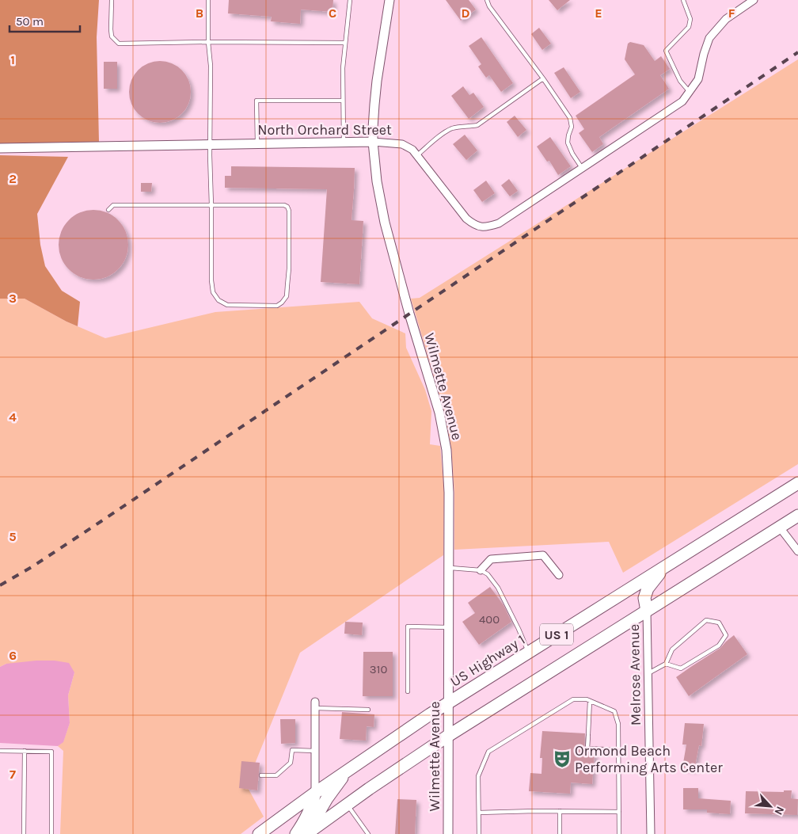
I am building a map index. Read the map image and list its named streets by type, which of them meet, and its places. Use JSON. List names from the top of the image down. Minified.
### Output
{"streets":{"main road":["US 1","US Highway 1"],"street":["North Orchard Street","Wilmette Avenue","Melrose Avenue"]},"crossings":[["North Orchard Street","Wilmette Avenue"],["Wilmette Avenue","US 1"],["Wilmette Avenue","US Highway 1"],["US 1","Melrose Avenue"]],"places":{"theatre":["Ormond Beach Performing Arts Center"]},"house_numbers":["400","310"],"scale_bar":"50 m","north":"bottom right","grid":{"columns":["B","C","D","E","F"],"rows":["1","2","3","4","5","6","7"]}}
